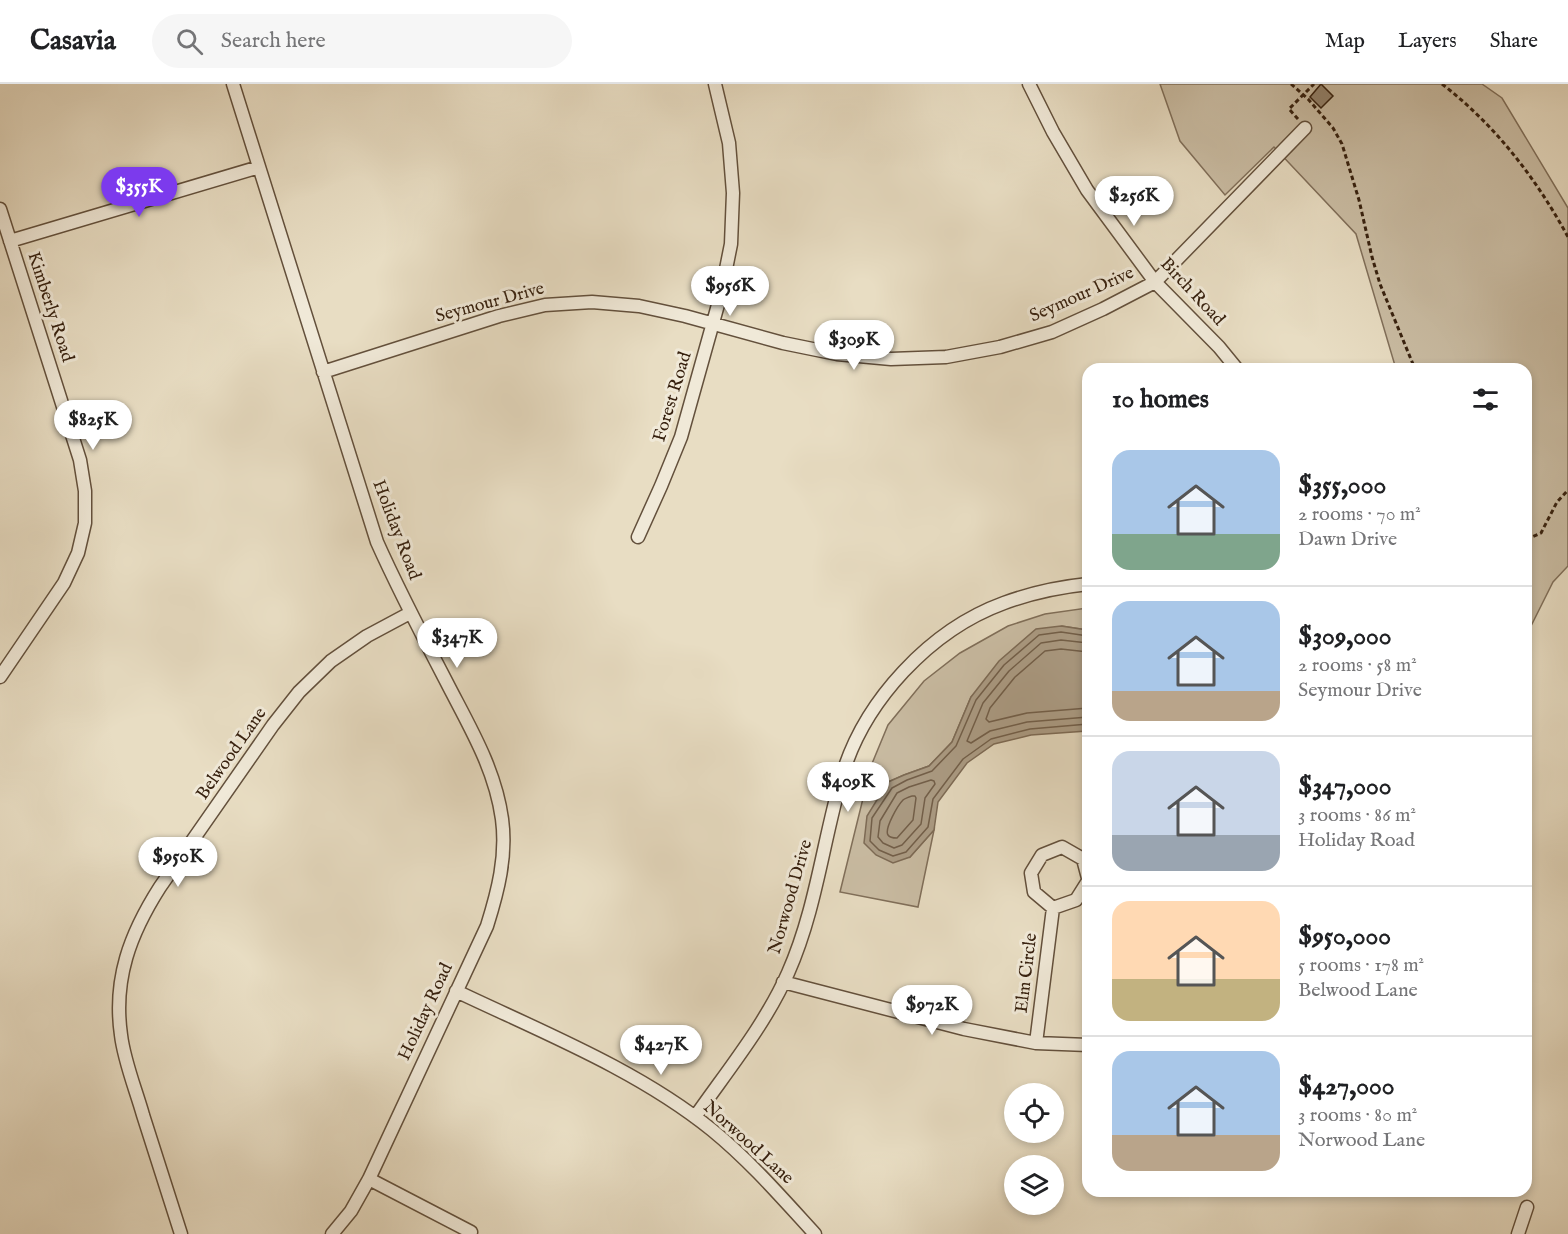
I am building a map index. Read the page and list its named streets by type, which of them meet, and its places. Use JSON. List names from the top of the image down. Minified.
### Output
{"streets":{"street":["Birch Road","Seymour Drive","Kimberly Road","Forest Road","Holiday Road","Belwood Lane","Norwood Drive","Elm Circle","Norwood Lane"]},"crossings":[["Birch Road","Seymour Drive"],["Seymour Drive","Forest Road"],["Seymour Drive","Holiday Road"],["Holiday Road","Belwood Lane"],["Holiday Road","Norwood Lane"],["Norwood Drive","Norwood Lane"]],"page":{"header":"Casavia","search":"Search here","nav":["Map","Layers","Share"],"price":["$355K","$256K","$956K","$309K","$825K","$347K","$409K","$950K","$972K","$427K"],"heading":"10 homes","list":[{"name":"$355,000","note":"2 rooms · 70 m² · Dawn Drive"},{"name":"$309,000","note":"2 rooms · 58 m² · Seymour Drive"},{"name":"$347,000","note":"3 rooms · 86 m² · Holiday Road"},{"name":"$950,000","note":"5 rooms · 178 m² · Belwood Lane"},{"name":"$427,000","note":"3 rooms · 80 m² · Norwood Lane"}]}}
